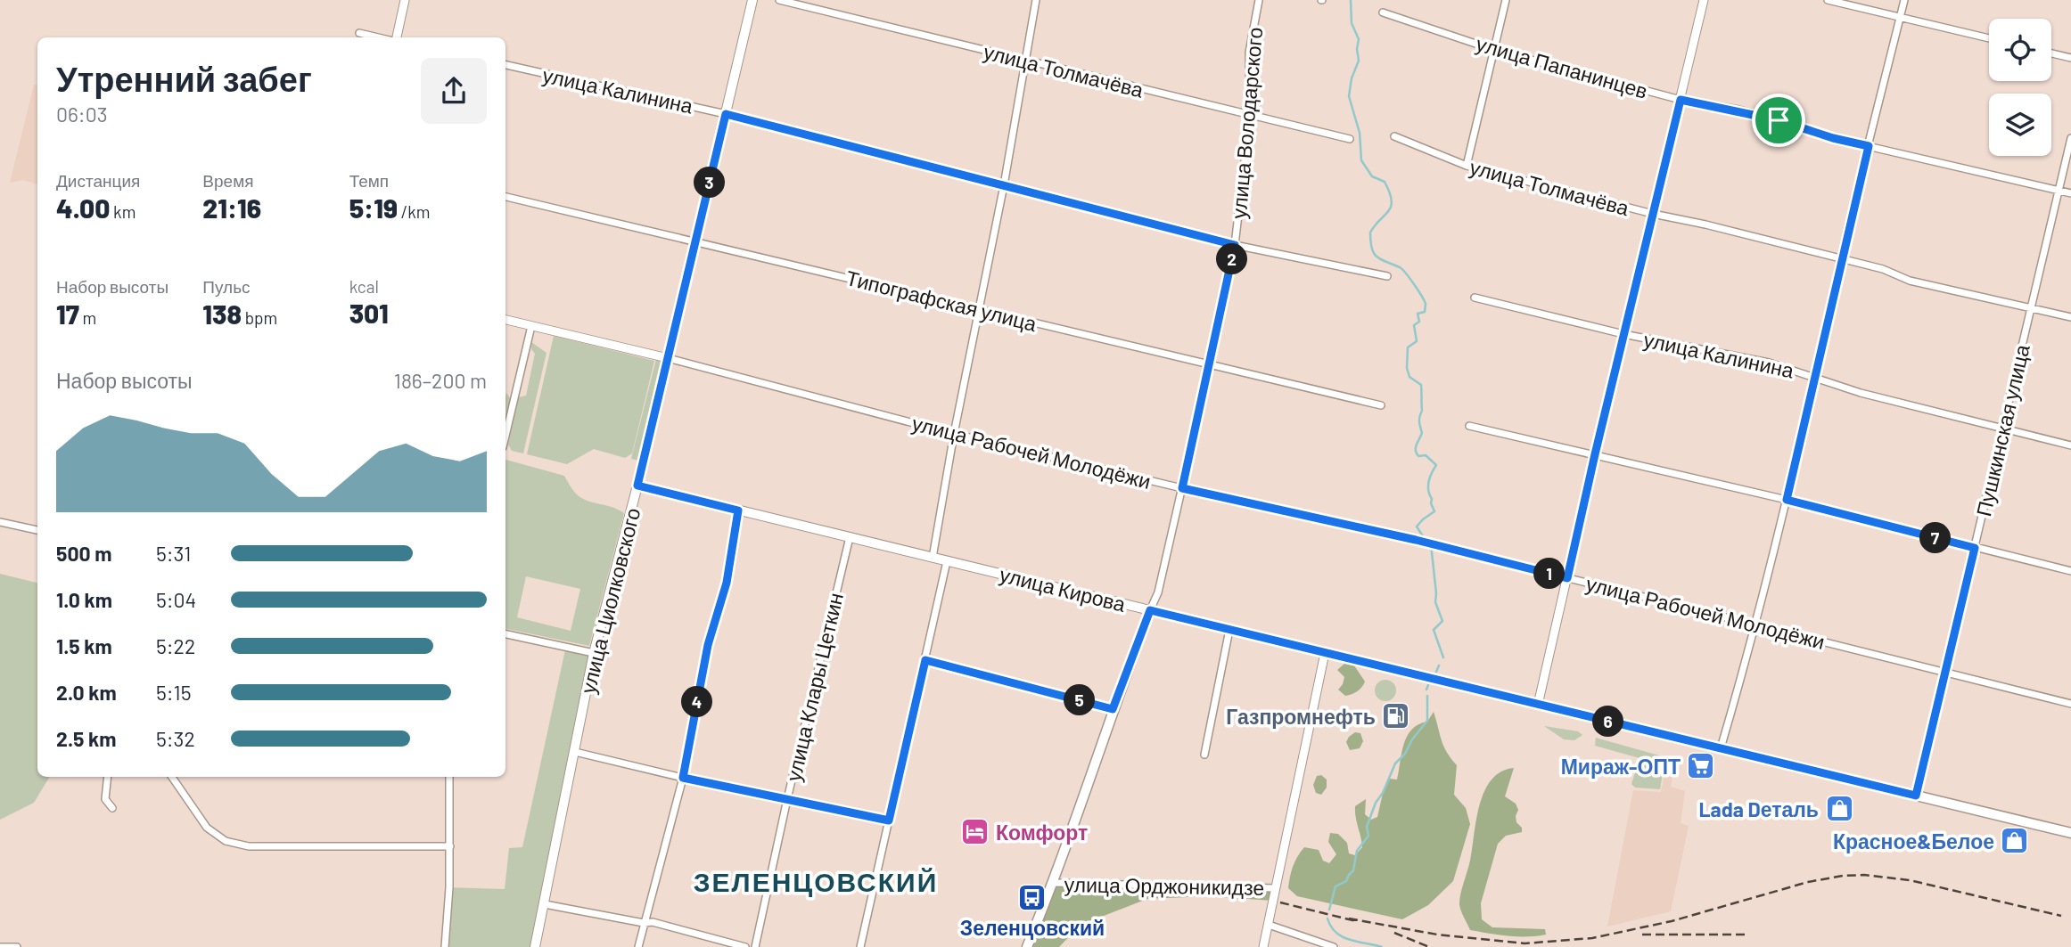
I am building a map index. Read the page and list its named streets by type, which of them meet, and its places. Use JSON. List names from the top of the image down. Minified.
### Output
{"streets":{"main road":["улица Кирова","улица Циолковского","улица Орджоникидзе"],"street":["улица Папанинцев","улица Толмачёва","улица Калинина","улица Володарского","Типографская улица","Пушкинская улица","улица Рабочей Молодёжи","улица Клары Цеткин"]},"crossings":[["улица Папанинцев","Пушкинская улица"],["улица Толмачёва","улица Володарского"],["улица Толмачёва","Пушкинская улица"],["улица Калинина","улица Володарского"],["улица Калинина","Пушкинская улица"],["улица Калинина","улица Циолковского"],["улица Володарского","Типографская улица"],["улица Володарского","улица Рабочей Молодёжи"],["улица Володарского","улица Кирова"],["улица Володарского","улица Орджоникидзе"],["Типографская улица","улица Циолковского"],["Пушкинская улица","улица Рабочей Молодёжи"],["Пушкинская улица","улица Кирова"],["улица Рабочей Молодёжи","улица Циолковского"],["улица Кирова","улица Циолковского"],["улица Кирова","улица Клары Цеткин"],["улица Кирова","улица Орджоникидзе"]],"districts":["ЗЕЛЕНЦОВСКИЙ"],"places":{"fuel station":["Газпромнефть"],"supermarket":["Мираж-ОПТ"],"shop":["Lada Dеталь","Красное&Белое"],"hotel":["Комфорт"],"bus stop":["Зеленцовский"]},"page":{"heading":["Утренний забег","06:03"],"stats":[["Дистанция","4.00 km"],["Время","21:16"],["Темп","5:19 /km"],["Набор высоты","17 m"],["Пульс","138 bpm"],["kcal","301"]],"pins":["3","2","7","1","5","4","6"],"chart":["Набор высоты","186–200 m"],"list":[{"name":"500 m","note":"5:31"},{"name":"1.0 km","note":"5:04"},{"name":"1.5 km","note":"5:22"},{"name":"2.0 km","note":"5:15"},{"name":"2.5 km","note":"5:32"}]}}
